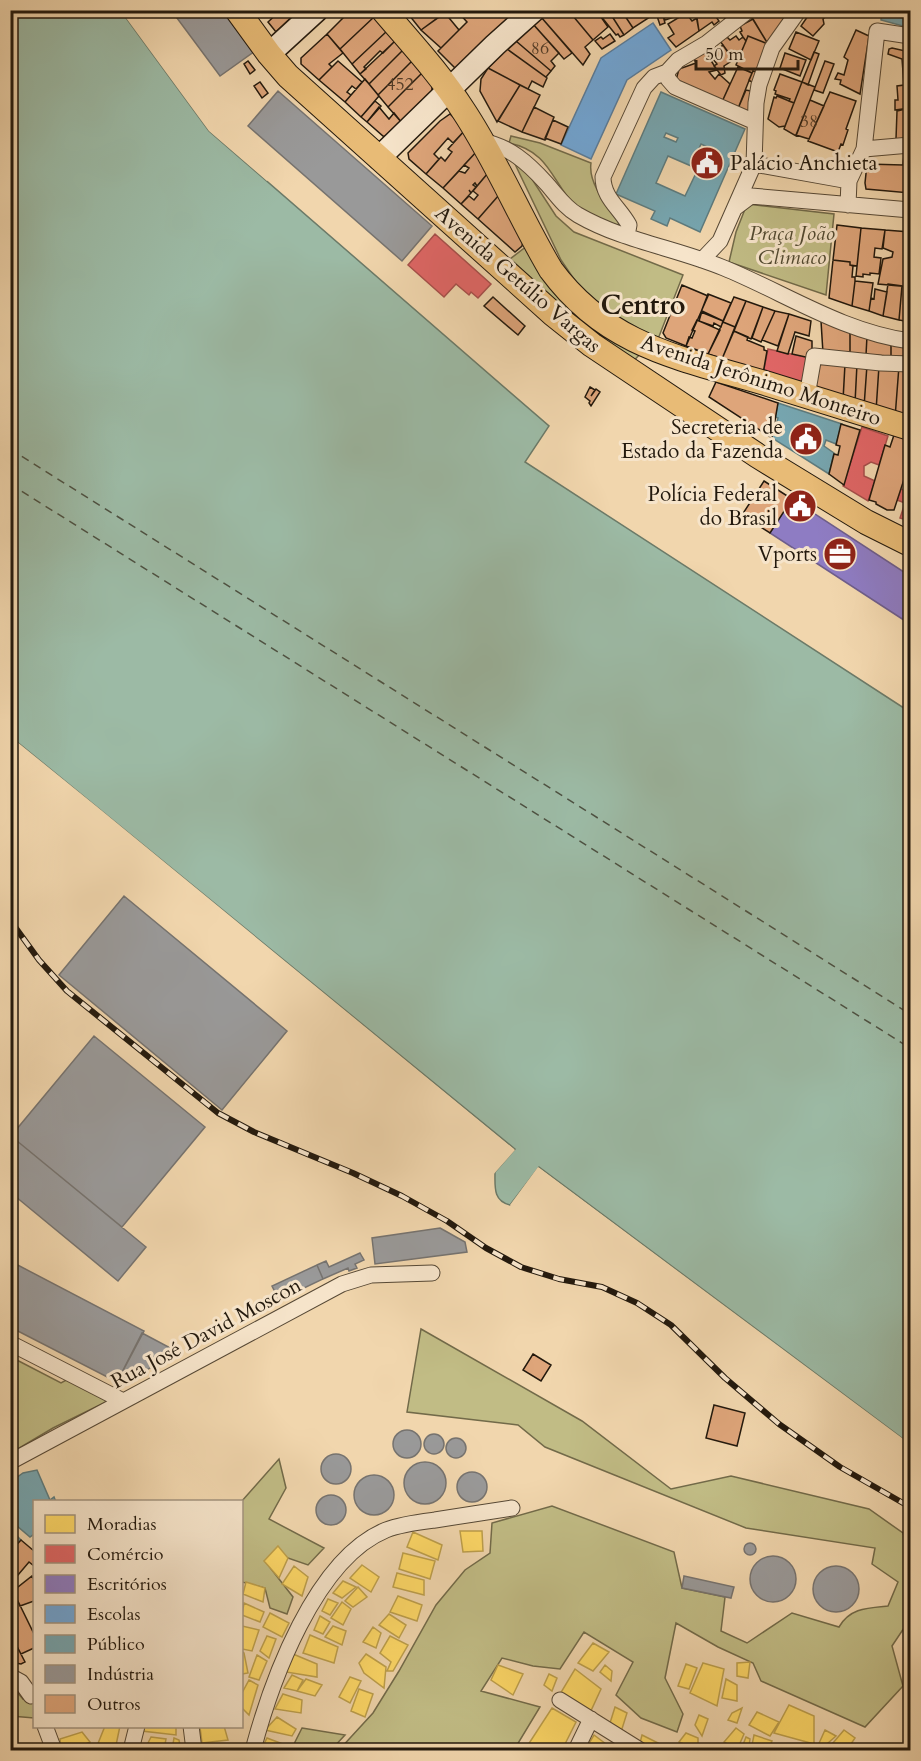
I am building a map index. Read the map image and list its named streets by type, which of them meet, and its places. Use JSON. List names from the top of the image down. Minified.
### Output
{"streets":{"main road":["Avenida Getúlio Vargas","Avenida Jerônimo Monteiro"],"street":["Rua José David Moscon"]},"districts":["Centro"],"parks":["Praça João Climaco"],"places":{"public building":["Palácio Anchieta","Secreteria de Estado da Fazenda","Polícia Federal do Brasil"],"office":["Vports"]},"house_numbers":["86","452","38"],"legend":["Moradias","Comércio","Escritórios","Escolas","Público","Indústria","Outros"],"scale_bar":"50 m"}
